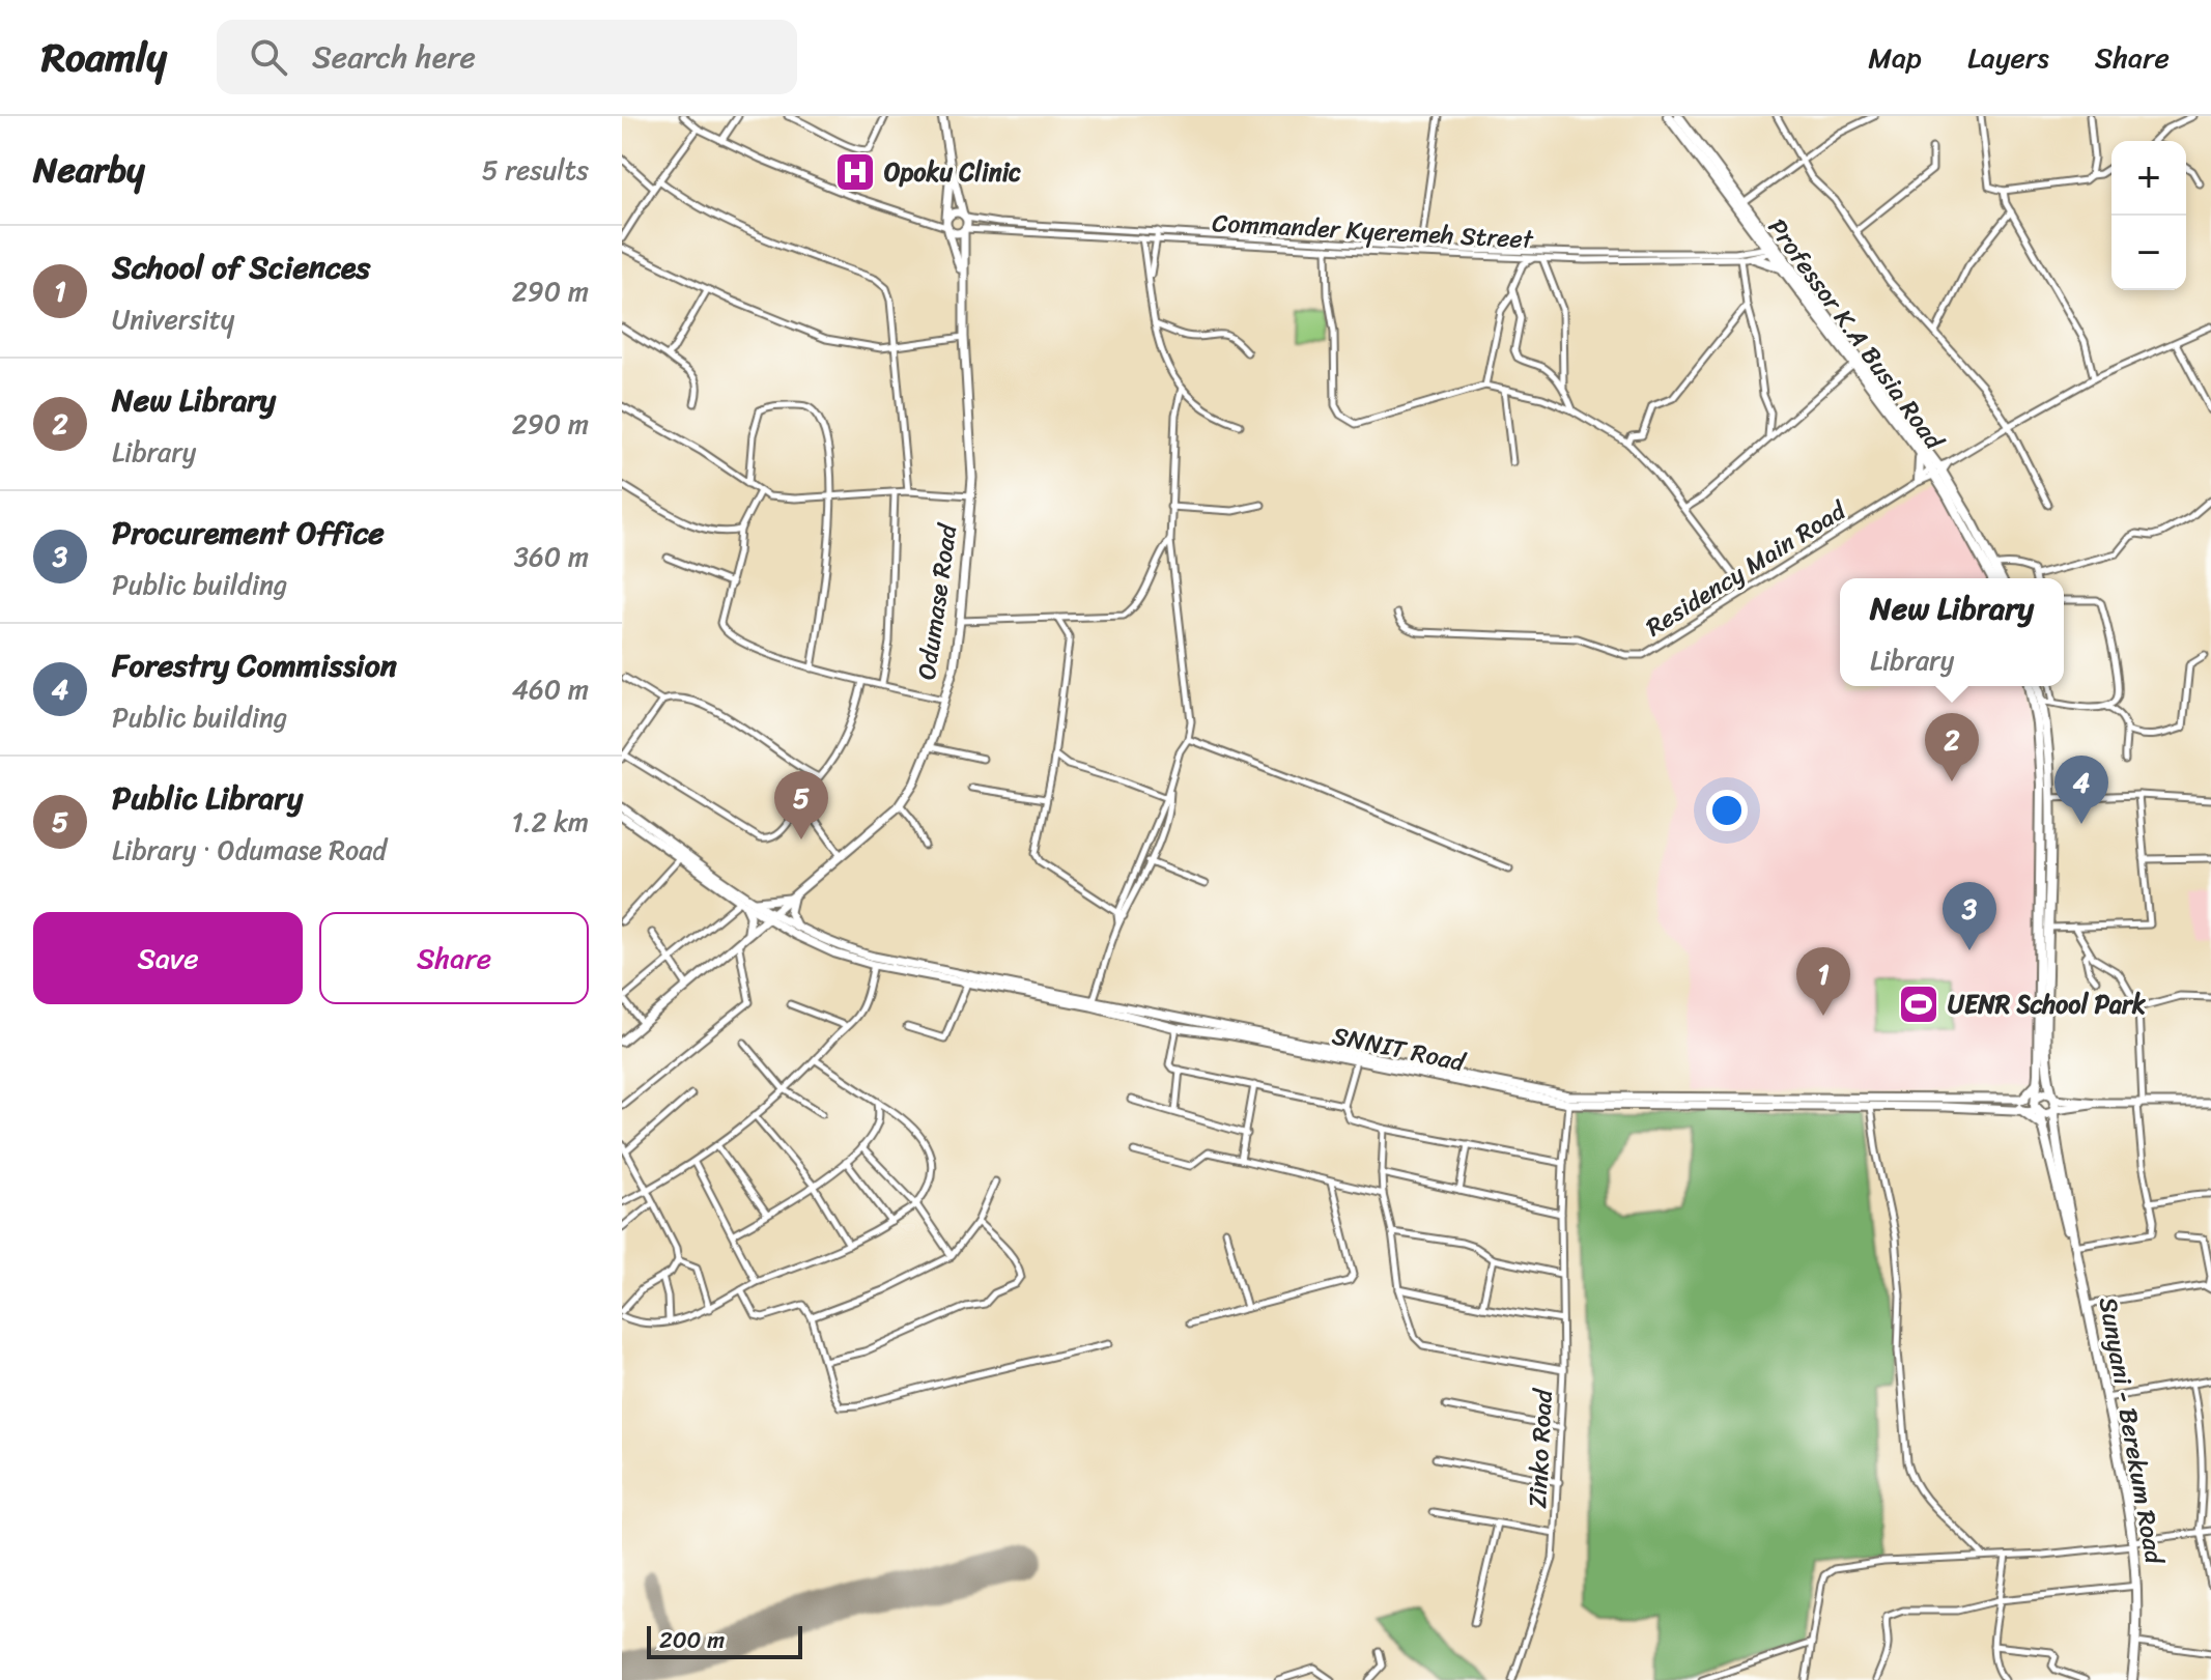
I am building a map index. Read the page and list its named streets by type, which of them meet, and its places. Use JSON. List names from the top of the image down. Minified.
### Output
{"streets":{"main road":["Professor K.A Busia Road","Sunyani - Berekum Road"],"street":["Commander Kyeremeh Street","Residency Main Road","Odumase Road","SNNIT Road","Zinko Road"]},"crossings":[["Commander Kyeremeh Street","Professor K.A Busia Road"],["Commander Kyeremeh Street","Odumase Road"],["Professor K.A Busia Road","Residency Main Road"],["Odumase Road","SNNIT Road"],["SNNIT Road","Sunyani - Berekum Road"],["SNNIT Road","Zinko Road"]],"places":{"hospital":["Opoku Clinic"],"sports":["UENR School Park"]},"scale_bar":"200 m","page":{"header":"Roamly","search":"Search here","nav":["Map","Layers","Share"],"heading":["Nearby","5 results"],"map_buttons":["+","−"],"list":[{"mark":"1","name":"School of Sciences","note":"University","value":"290 m"},{"mark":"2","name":"New Library","note":"Library","value":"290 m"},{"mark":"3","name":"Procurement Office","note":"Public building","value":"360 m"},{"mark":"4","name":"Forestry Commission","note":"Public building","value":"460 m"},{"mark":"5","name":"Public Library","note":"Library · Odumase Road","value":"1.2 km"}],"popup":["New Library","Library"],"pins":["2","4","5","3","1"],"buttons":["Save","Share"],"scale":"200 m"}}
